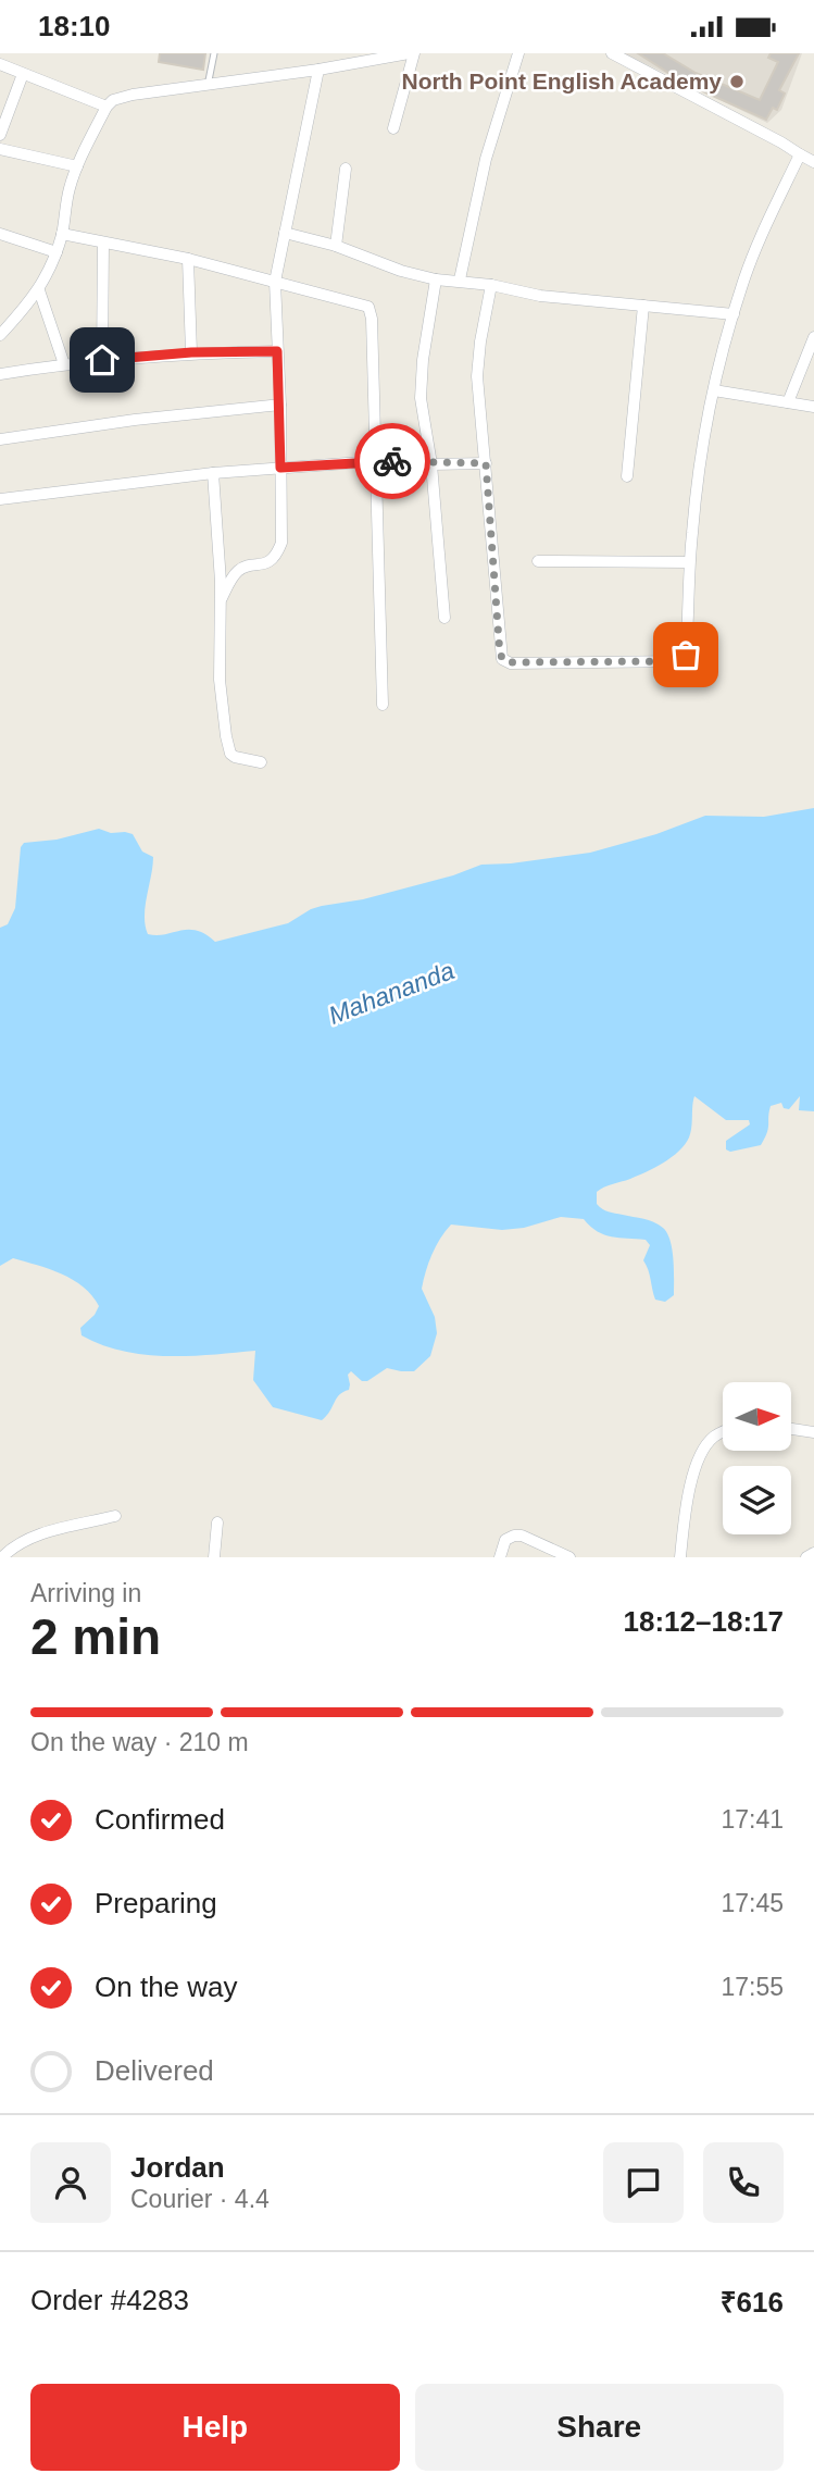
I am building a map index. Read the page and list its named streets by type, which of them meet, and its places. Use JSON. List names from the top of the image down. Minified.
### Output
{"water":["Mahananda"],"places":["North Point English Academy"],"north":"right","page":{"status":"18:10","heading":["2 min","Arriving in","18:12–18:17"],"panel":["Jordan","Courier · 4.4","Order #4283","₹616"],"bar":"On the way · 210 m","list":[["Confirmed","17:41"],["Preparing","17:45"],["On the way","17:55"],"Delivered"],"buttons":["Help","Share"]}}
